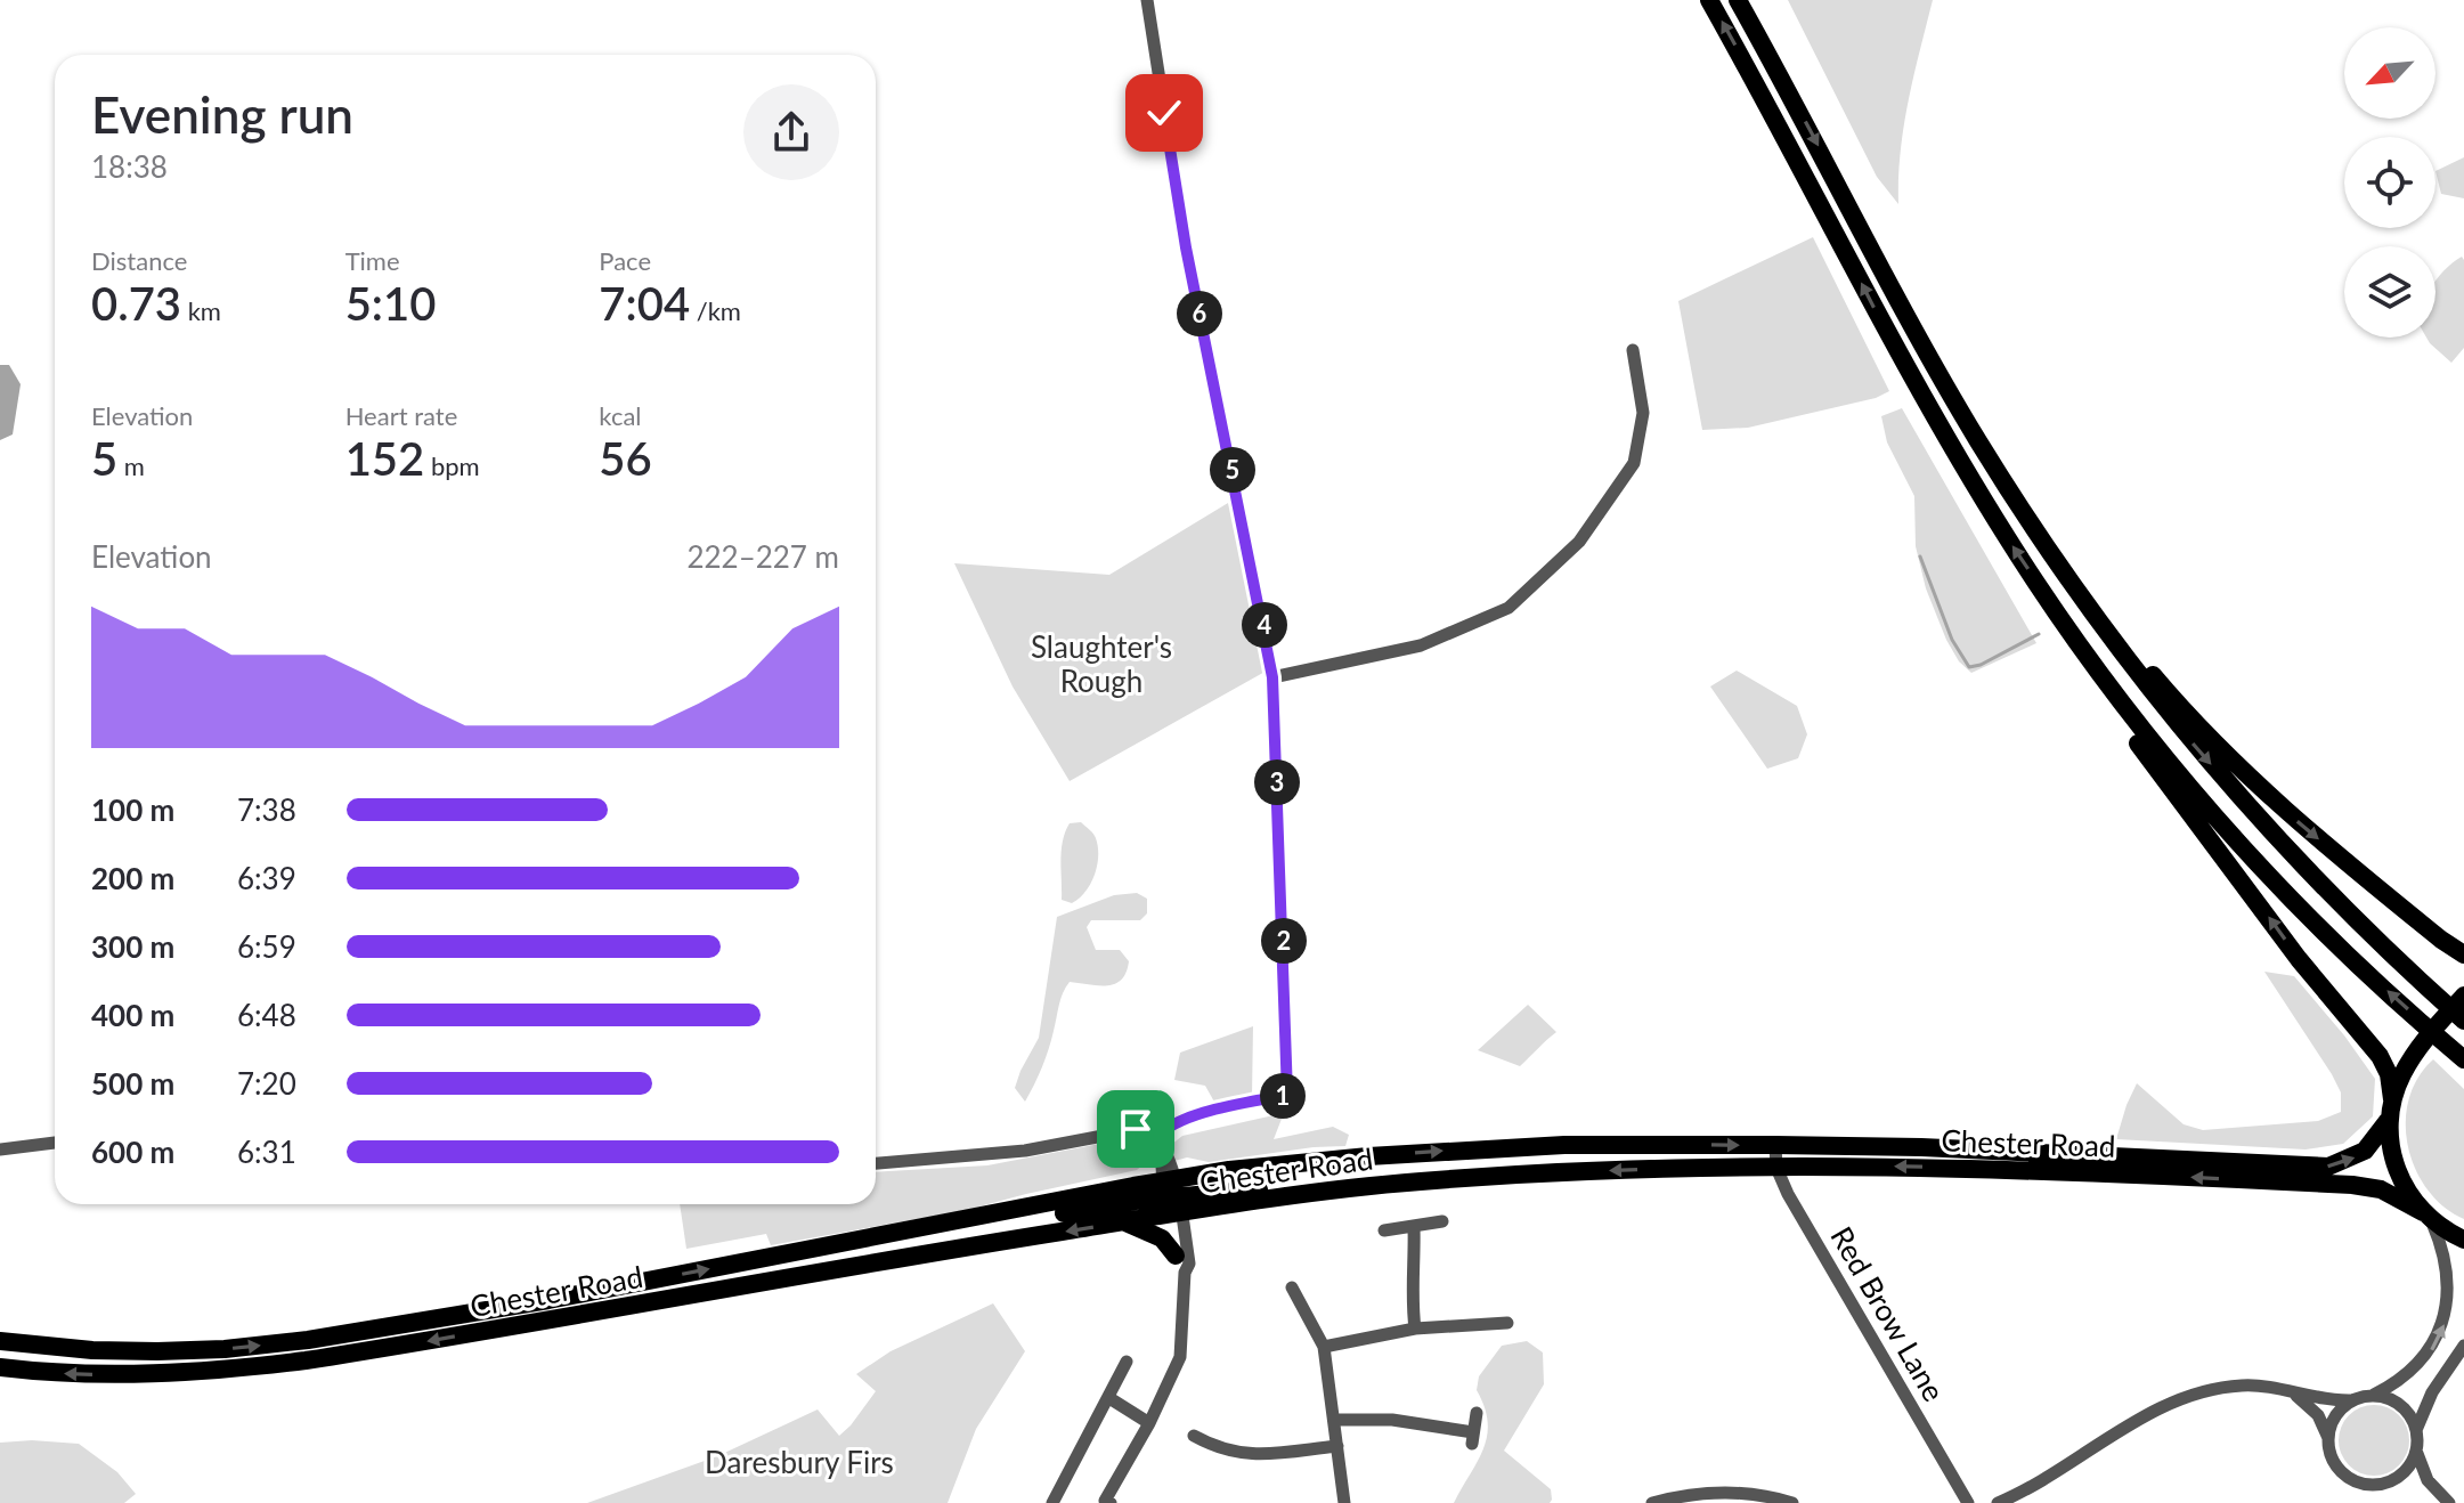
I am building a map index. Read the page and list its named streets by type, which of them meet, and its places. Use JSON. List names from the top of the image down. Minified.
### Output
{"streets":{"highway":["Chester Road"],"street":["Red Brow Lane"]},"crossings":[["Chester Road","Red Brow Lane"]],"parks":["Slaughter's Rough","Daresbury Firs"],"north":"bottom left","page":{"heading":["Evening run","18:38"],"stats":[["Distance","0.73 km"],["Time","5:10"],["Pace","7:04 /km"],["Elevation","5 m"],["Heart rate","152 bpm"],["kcal","56"]],"pins":["6","5","4","3","2","1"],"chart":["Elevation","222–227 m"],"list":[{"name":"100 m","note":"7:38"},{"name":"200 m","note":"6:39"},{"name":"300 m","note":"6:59"},{"name":"400 m","note":"6:48"},{"name":"500 m","note":"7:20"},{"name":"600 m","note":"6:31"}]}}
